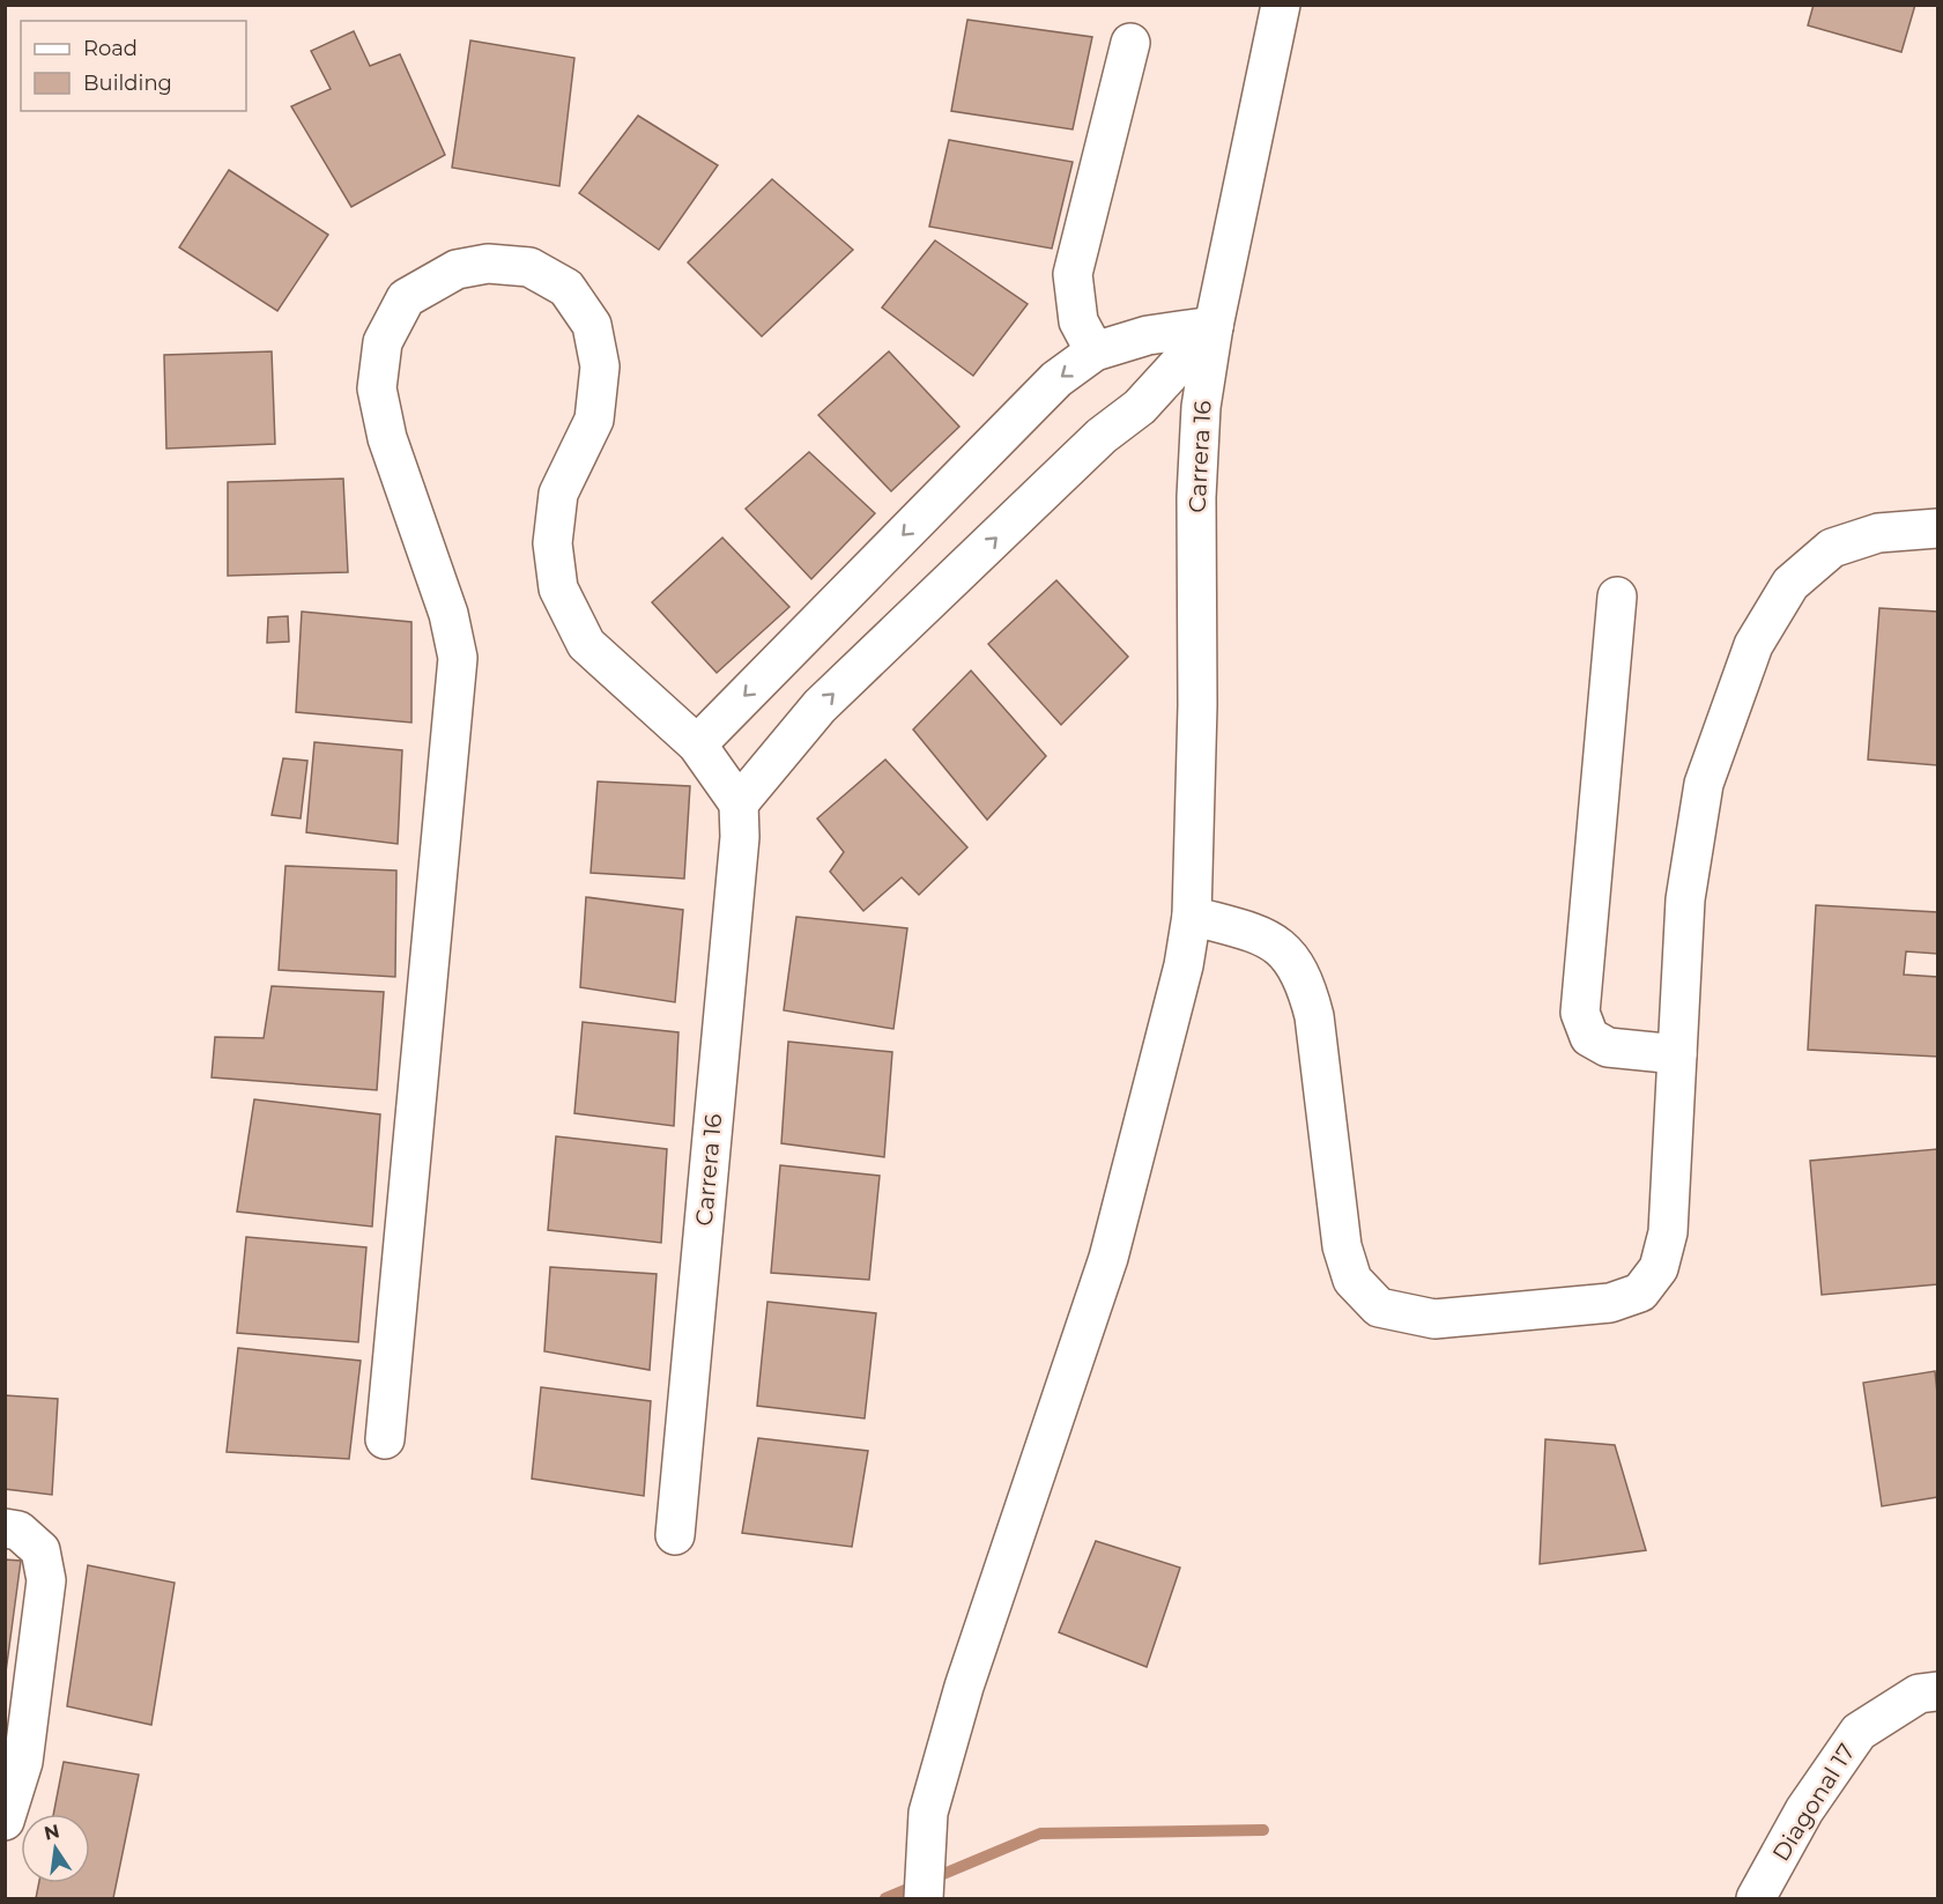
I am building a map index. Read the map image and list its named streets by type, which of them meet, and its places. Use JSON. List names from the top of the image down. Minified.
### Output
{"streets":{"street":["Carrera 16","Diagonal 17"]},"legend":["Road","Building"],"north":"top"}
